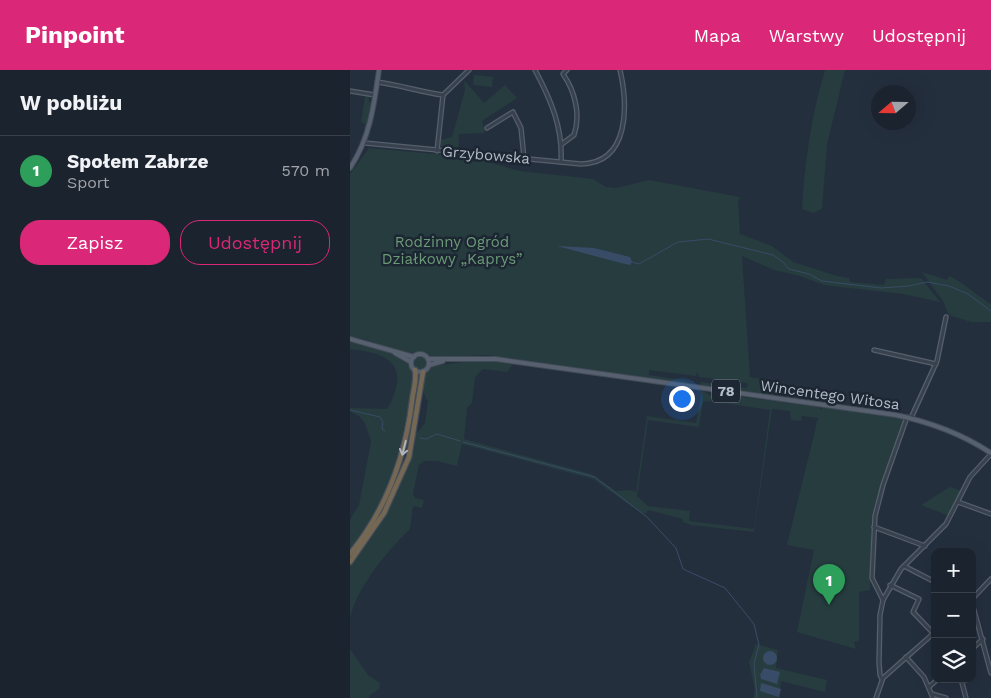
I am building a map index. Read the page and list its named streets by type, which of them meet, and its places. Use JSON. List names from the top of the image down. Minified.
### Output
{"streets":{"main road":["78","Wincentego Witosa"],"street":["Grzybowska"]},"crossings":[["78","Wincentego Witosa"]],"parks":["Rodzinny Ogród Działkowy „Kaprys”"],"north":"left","page":{"header":"Pinpoint","nav":["Mapa","Warstwy","Udostępnij"],"heading":"W pobliżu","list":[{"mark":"1","name":"Społem Zabrze","note":"Sport","value":"570 m"}],"buttons":["Zapisz","Udostępnij"],"map_buttons":["+","−"],"pins":"1"}}
